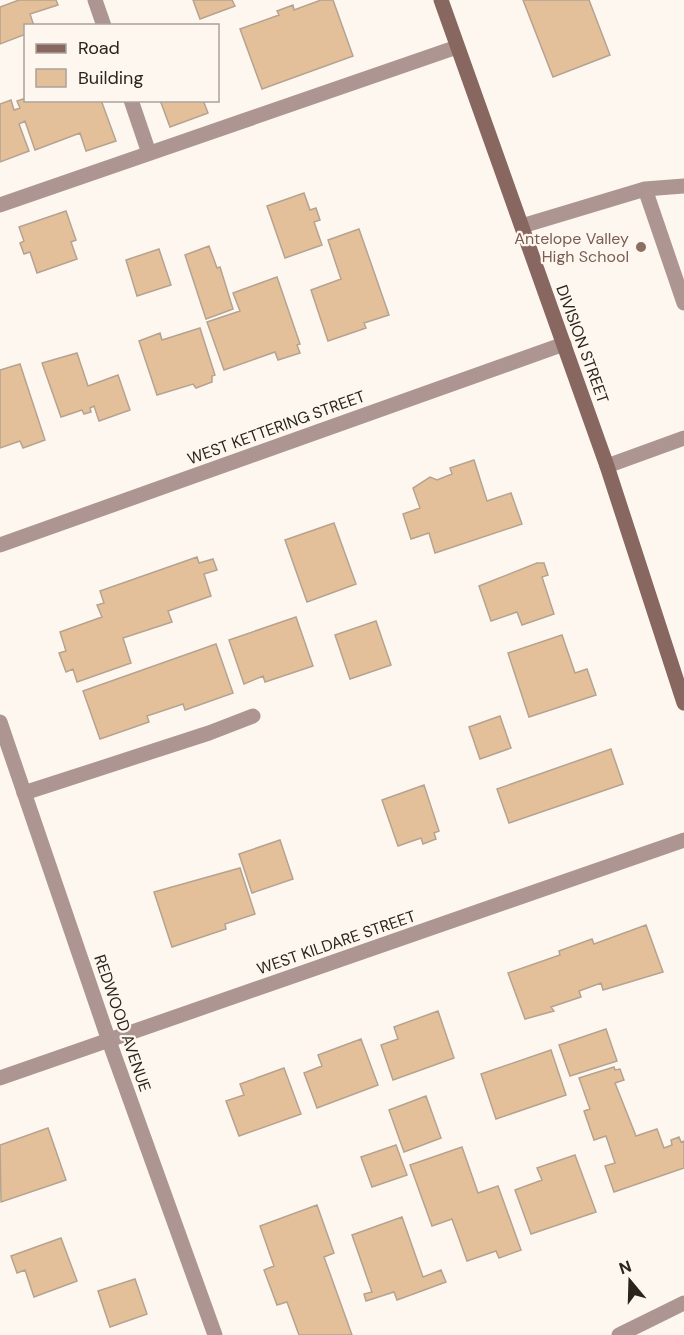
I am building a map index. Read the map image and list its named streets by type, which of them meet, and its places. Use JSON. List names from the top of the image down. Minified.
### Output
{"streets":{"main road":["DIVISION STREET"],"street":["WEST KETTERING STREET","WEST KILDARE STREET","REDWOOD AVENUE"]},"crossings":[["DIVISION STREET","WEST KETTERING STREET"],["WEST KILDARE STREET","REDWOOD AVENUE"]],"places":["Antelope Valley High School"],"legend":["Road","Building"],"north":"top"}
